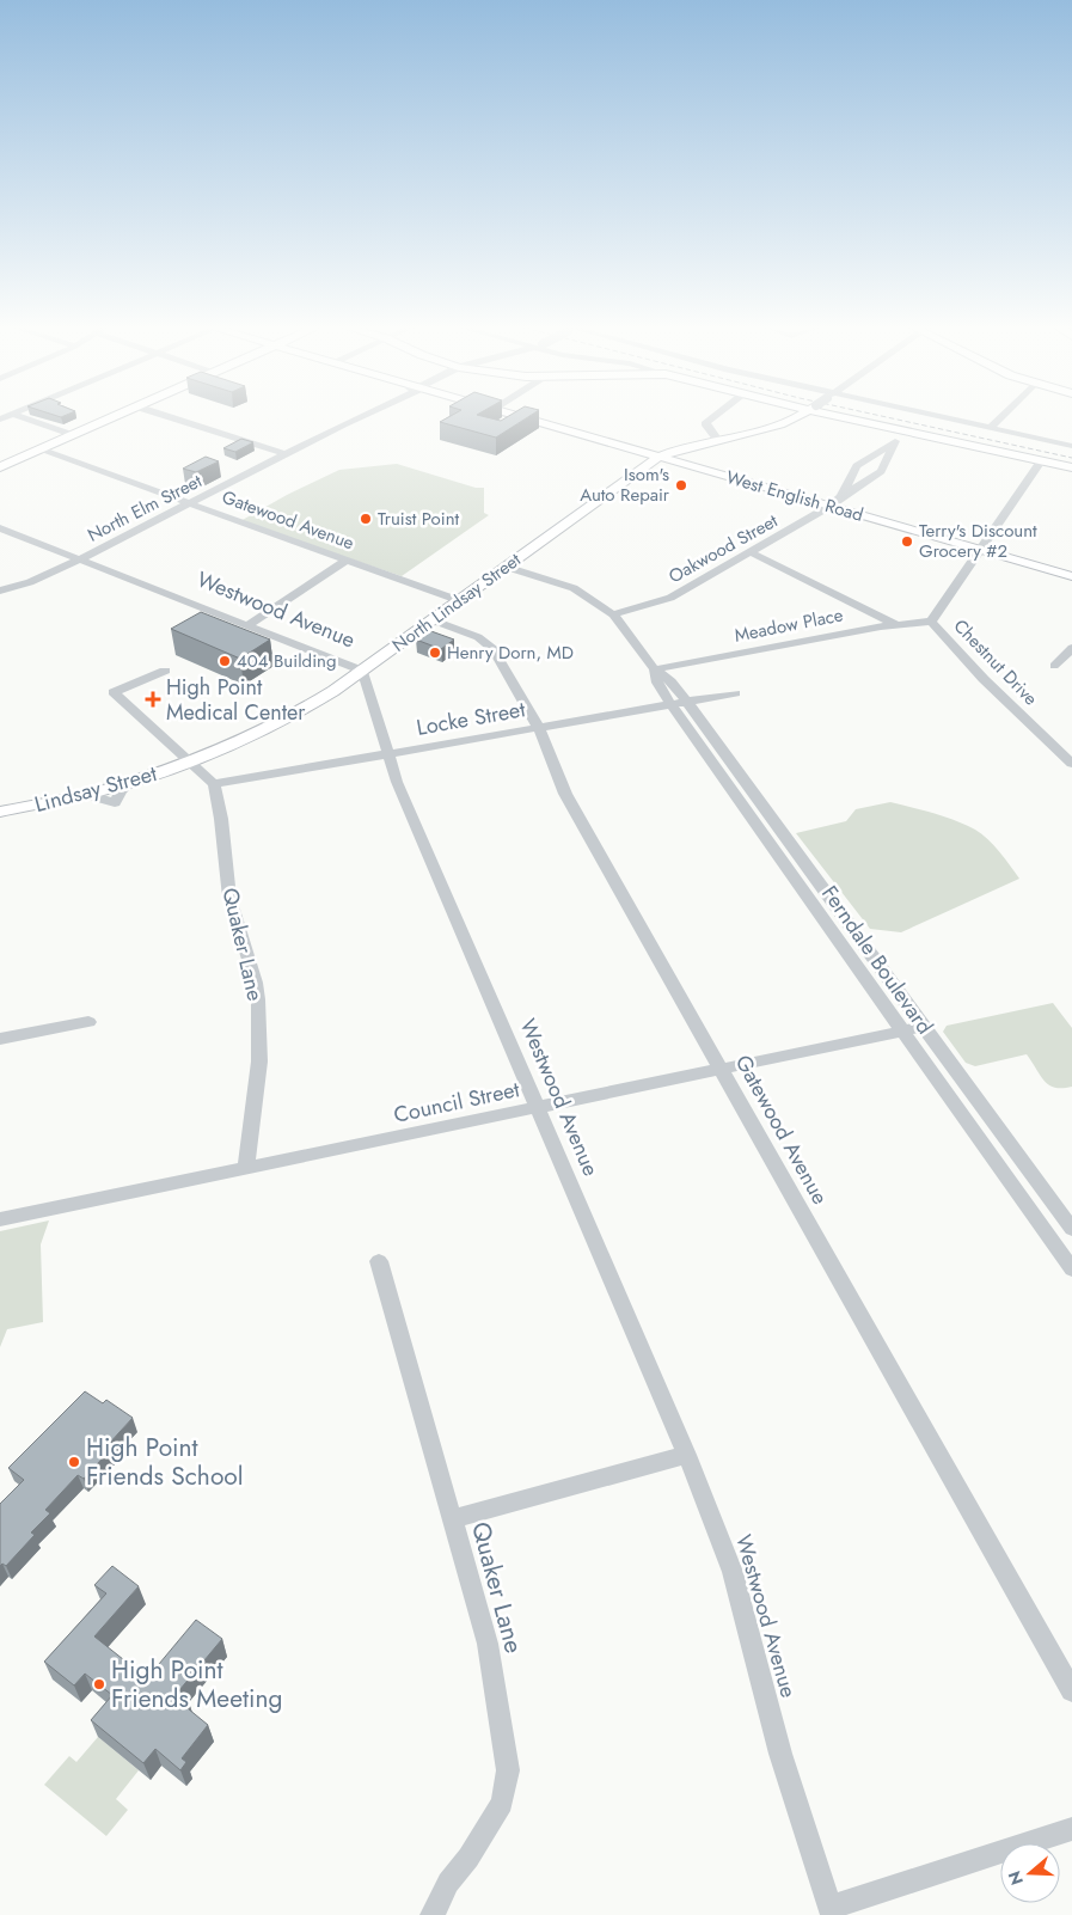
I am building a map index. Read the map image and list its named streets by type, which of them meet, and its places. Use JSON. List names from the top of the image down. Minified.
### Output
{"streets":{"main road":["West English Road","North Lindsay Street","Lindsay Street"],"street":["North Elm Street","Gatewood Avenue","Oakwood Street","Westwood Avenue","Meadow Place","Chestnut Drive","Locke Street","Quaker Lane","Ferndale Boulevard","Council Street"]},"crossings":[["West English Road","Oakwood Street"],["West English Road","North Lindsay Street"],["West English Road","Chestnut Drive"],["North Elm Street","Gatewood Avenue"],["North Elm Street","Westwood Avenue"],["Gatewood Avenue","North Lindsay Street"],["Gatewood Avenue","Locke Street"],["Gatewood Avenue","Council Street"],["Oakwood Street","Ferndale Boulevard"],["North Lindsay Street","Westwood Avenue"],["North Lindsay Street","Lindsay Street"],["North Lindsay Street","Ferndale Boulevard"],["Westwood Avenue","Locke Street"],["Westwood Avenue","Council Street"],["Meadow Place","Chestnut Drive"],["Meadow Place","Ferndale Boulevard"],["Locke Street","Quaker Lane"],["Locke Street","Ferndale Boulevard"],["Quaker Lane","Council Street"],["Ferndale Boulevard","Council Street"]],"places":{"other":["Isom's Auto Repair","Truist Point","Terry's Discount Grocery #2","Henry Dorn, MD","404 Building","High Point Friends School","High Point Friends Meeting"],"health":["High Point Medical Center"]},"north":"left"}
